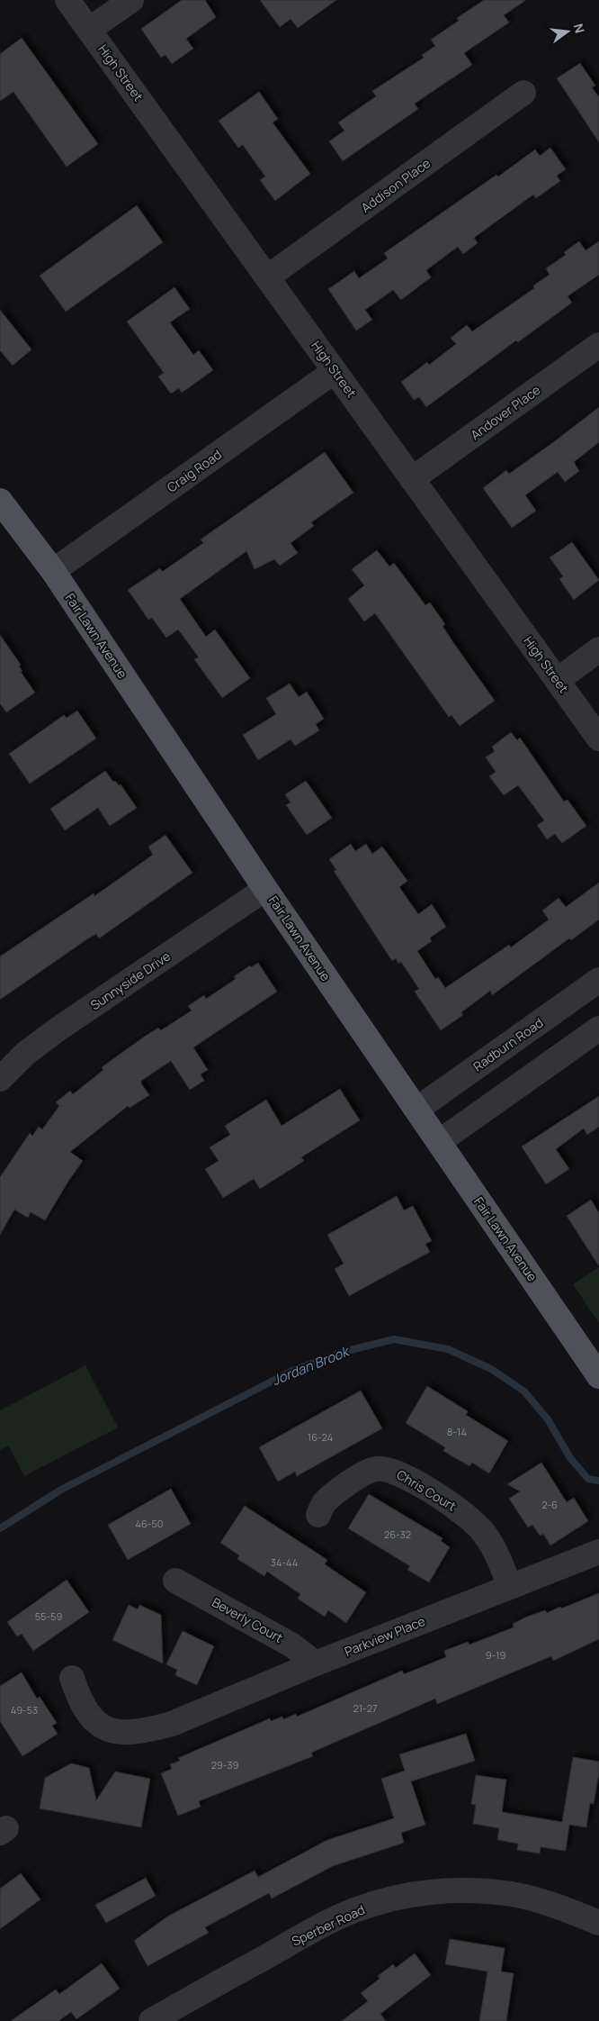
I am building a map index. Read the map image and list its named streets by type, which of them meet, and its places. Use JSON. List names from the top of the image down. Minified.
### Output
{"streets":{"main road":["Fair Lawn Avenue"],"street":["High Street","Addison Place","Andover Place","Craig Road","Sunnyside Drive","Radburn Road","Chris Court","Beverly Court","Parkview Place","Sperber Road"]},"crossings":[["High Street","Addison Place"],["High Street","Andover Place"],["High Street","Craig Road"],["Craig Road","Fair Lawn Avenue"],["Fair Lawn Avenue","Sunnyside Drive"],["Fair Lawn Avenue","Radburn Road"],["Chris Court","Parkview Place"],["Beverly Court","Parkview Place"]],"water":["Jordan Brook"],"house_numbers":["8-14","16-24","2-6","46-50","26-32","34-44","55-59","9-19","21-27","49-53","29-39"],"north":"right"}
